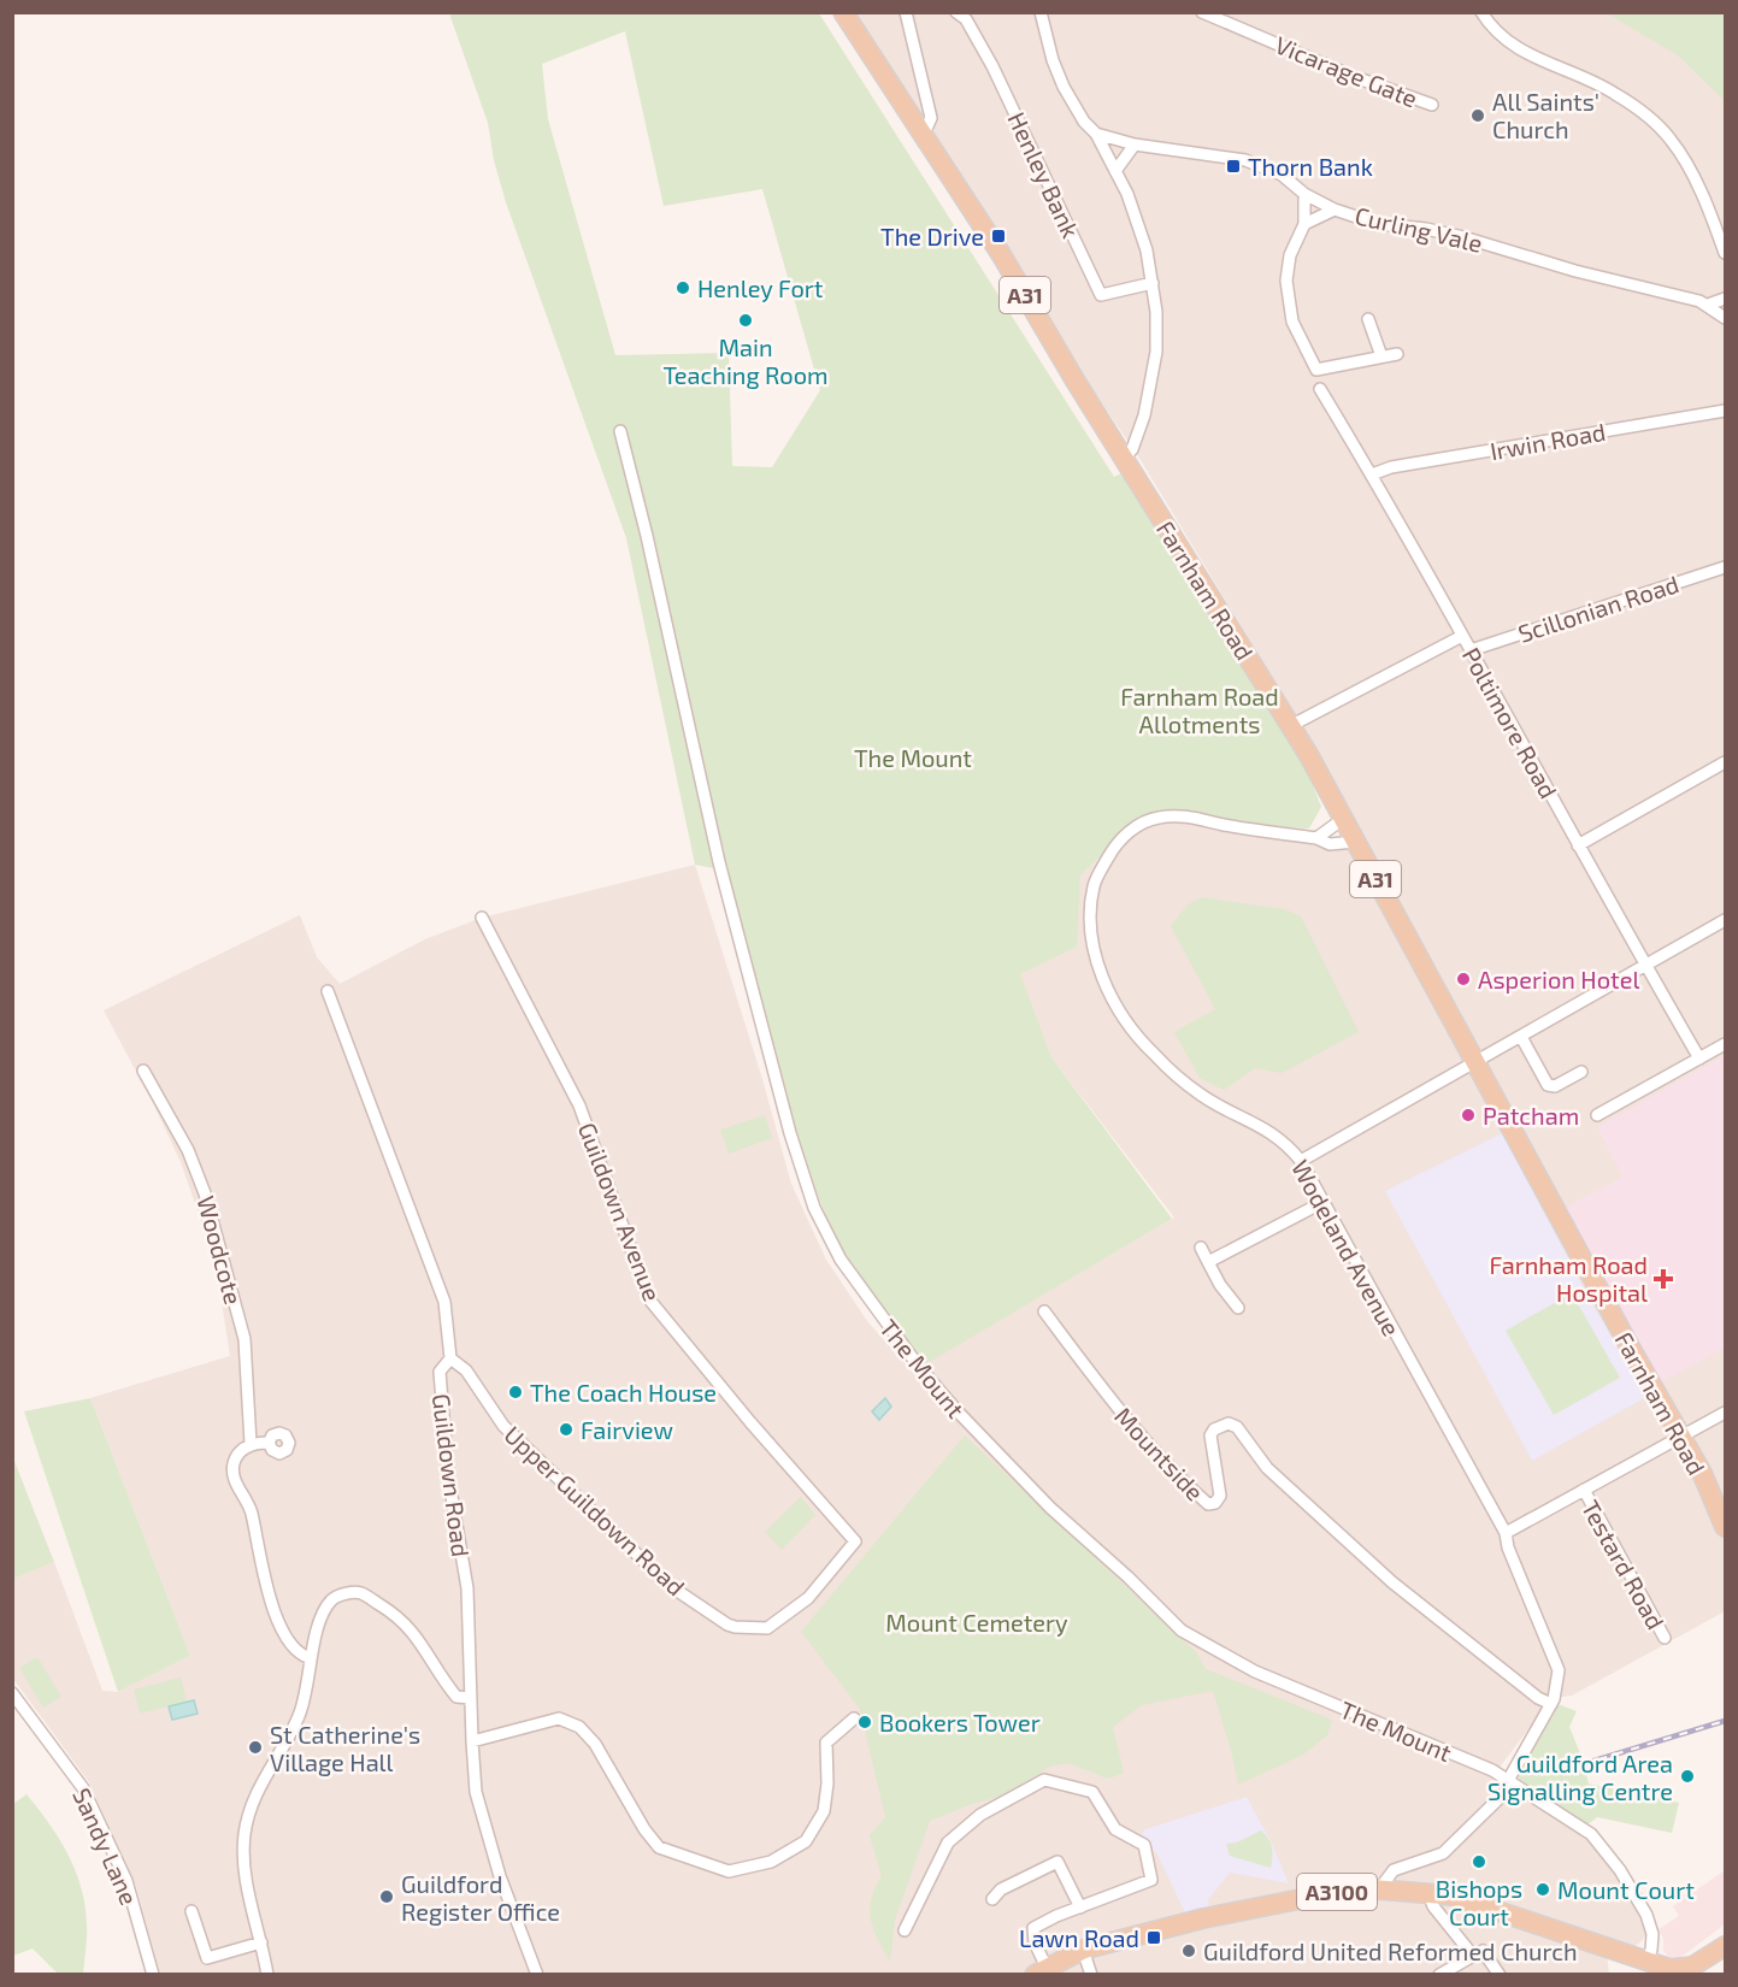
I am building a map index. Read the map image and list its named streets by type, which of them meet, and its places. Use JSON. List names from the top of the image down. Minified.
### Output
{"streets":{"main road":["A31","Farnham Road","A3100"],"street":["Vicarage Gate","Henley Bank","Curling Vale","Irwin Road","Scillonian Road","Poltimore Road","Guildown Avenue","Wodeland Avenue","Woodcote","The Mount","Mountside","Guildown Road","Upper Guildown Road","Testard Road","Sandy Lane"]},"crossings":[["Irwin Road","Poltimore Road"],["Farnham Road","Wodeland Avenue"],["Scillonian Road","Poltimore Road"],["Guildown Avenue","Upper Guildown Road"],["Wodeland Avenue","The Mount"],["Wodeland Avenue","Mountside"],["Wodeland Avenue","A3100"],["The Mount","A3100"],["Guildown Road","Upper Guildown Road"]],"parks":["Farnham Road Allotments","The Mount","Mount Cemetery"],"places":{"other":["All Saints' Church","Henley Fort","Main Teaching Room","Asperion Hotel","Patcham","The Coach House","Fairview","Bookers Tower","St Catherine's Village Hall","Guildford Area Signalling Centre","Bishops Court","Mount Court","Guildford Register Office","Guildford United Reformed Church"],"transit":["Thorn Bank","The Drive","Lawn Road"],"health":["Farnham Road Hospital"]}}
